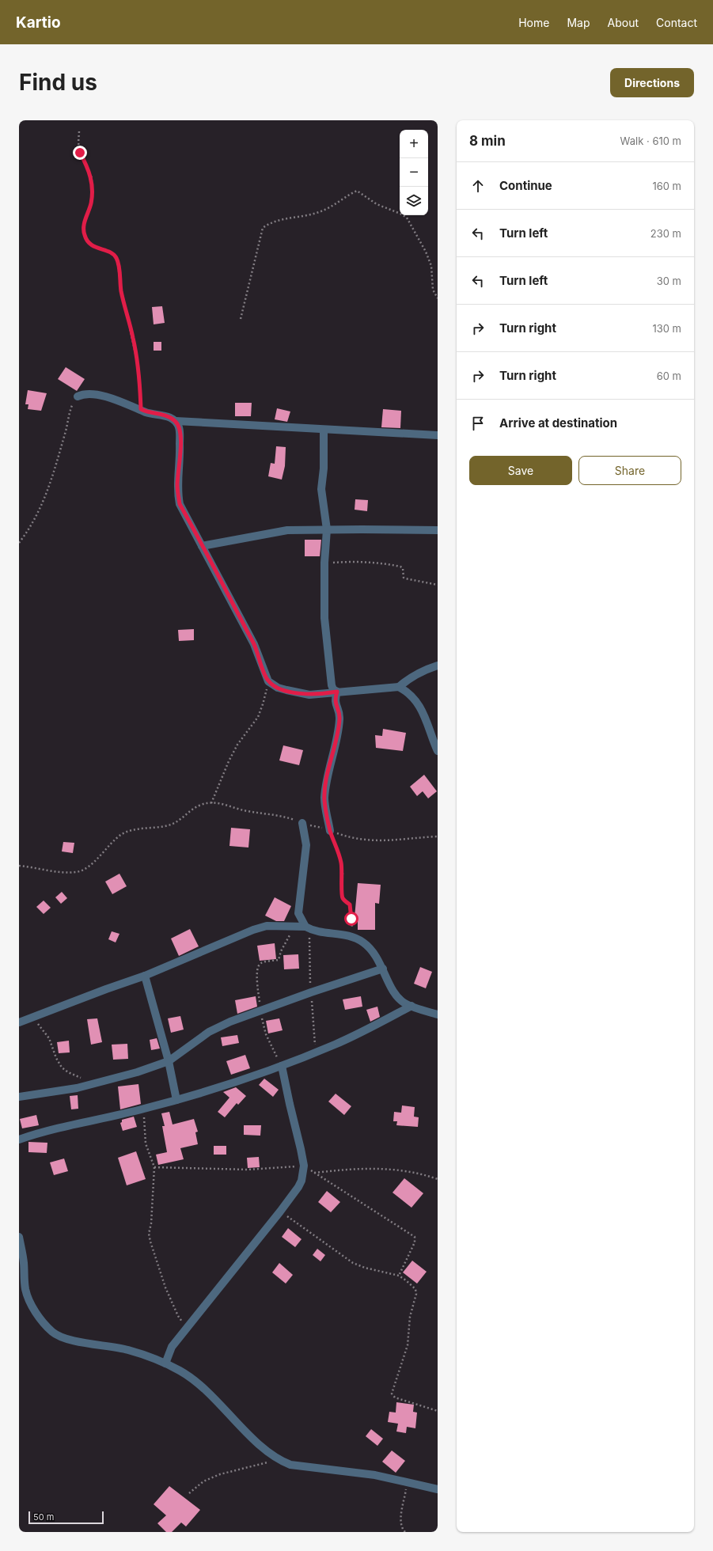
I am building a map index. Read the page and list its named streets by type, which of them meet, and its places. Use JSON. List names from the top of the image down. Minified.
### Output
{"scale_bar":"50 m","page":{"header":"Kartio","nav":["Home","Map","About","Contact"],"buttons":["Directions",["Save","Share"]],"title":"Find us","heading":["8 min","Walk · 610 m"],"map_buttons":["+","−"],"list":[["Continue","160 m"],["Turn left","230 m"],["Turn left","30 m"],["Turn right","130 m"],["Turn right","60 m"],"Arrive at destination"],"scale":"50 m"}}
